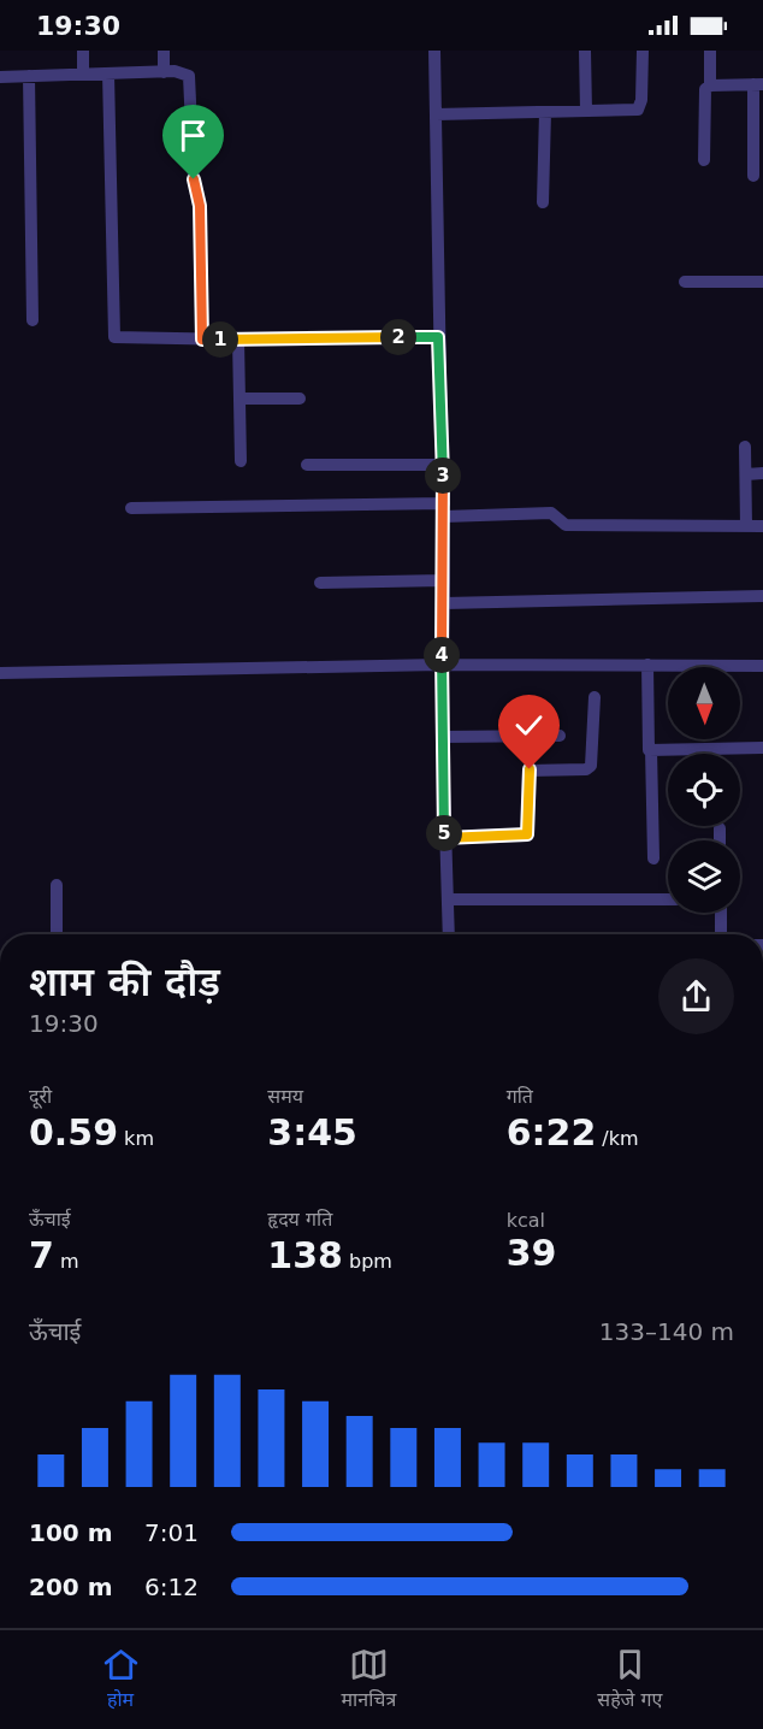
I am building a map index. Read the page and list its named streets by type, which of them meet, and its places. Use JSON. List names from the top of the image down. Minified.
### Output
{"north":"bottom","page":{"status":"19:30","pins":["2","1","3","4","5"],"heading":["शाम की दौड़","19:30"],"stats":[["दूरी","0.59 km"],["समय","3:45"],["गति","6:22 /km"],["ऊँचाई","7 m"],["हृदय गति","138 bpm"],["kcal","39"]],"chart":["ऊँचाई","133–140 m"],"list":[{"name":"100 m","note":"7:01"},{"name":"200 m","note":"6:12"}],"tabs":["होम","मानचित्र","सहेजे गए"]}}
